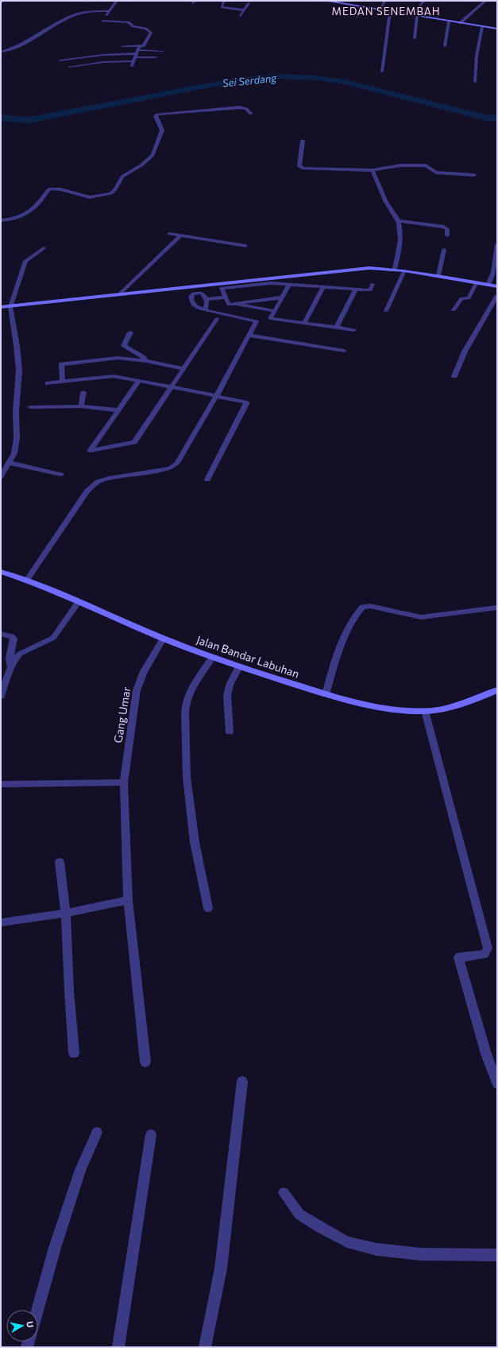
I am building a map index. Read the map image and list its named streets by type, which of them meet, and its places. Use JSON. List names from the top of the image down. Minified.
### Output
{"streets":{"main road":["Jalan Bandar Labuhan"],"street":["Gang Umar"]},"crossings":[["Jalan Bandar Labuhan","Gang Umar"]],"districts":["MEDAN SENEMBAH"],"water":["Sei Serdang"],"north":"right"}
